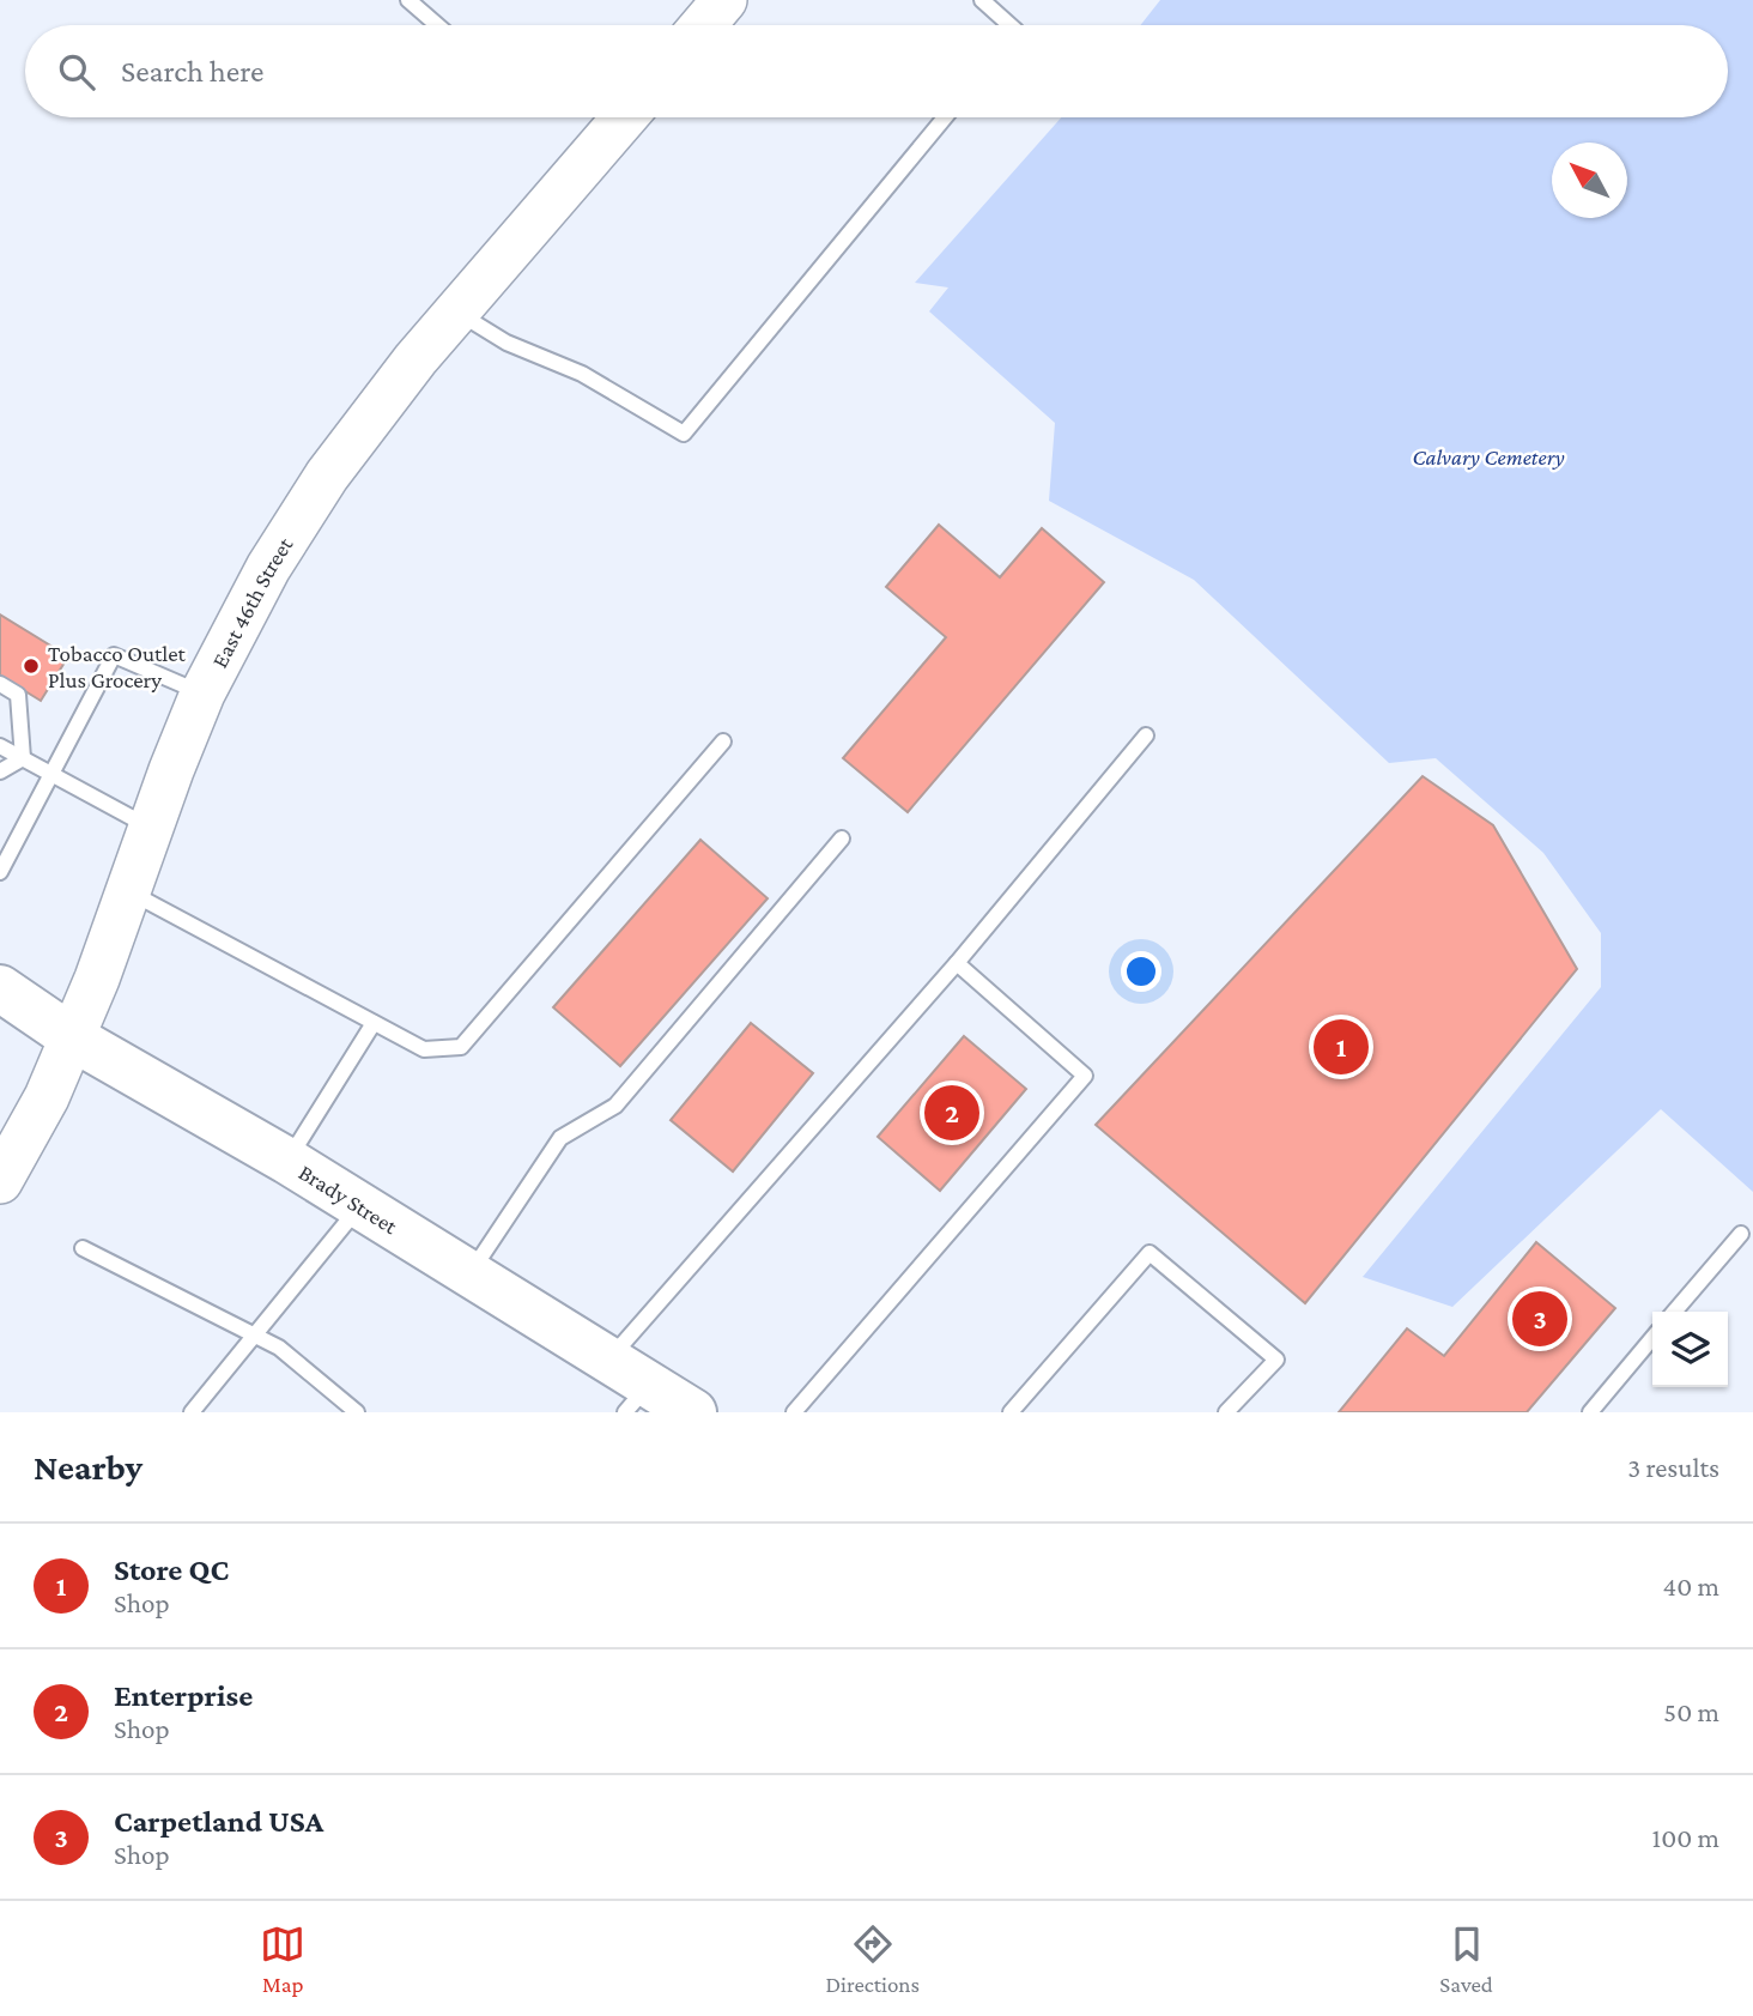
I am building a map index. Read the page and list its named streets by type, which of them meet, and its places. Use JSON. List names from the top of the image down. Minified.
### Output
{"streets":{"highway":["Brady Street"],"street":["East 46th Street"]},"crossings":[["East 46th Street","Brady Street"]],"parks":["Calvary Cemetery"],"places":["Tobacco Outlet Plus Grocery"],"north":"top left","page":{"search":"Search here","pins":["1","2","3"],"heading":["Nearby","3 results"],"list":[{"mark":"1","name":"Store QC","note":"Shop","value":"40 m"},{"mark":"2","name":"Enterprise","note":"Shop","value":"50 m"},{"mark":"3","name":"Carpetland USA","note":"Shop","value":"100 m"}],"nav":["Map","Directions","Saved"]}}
